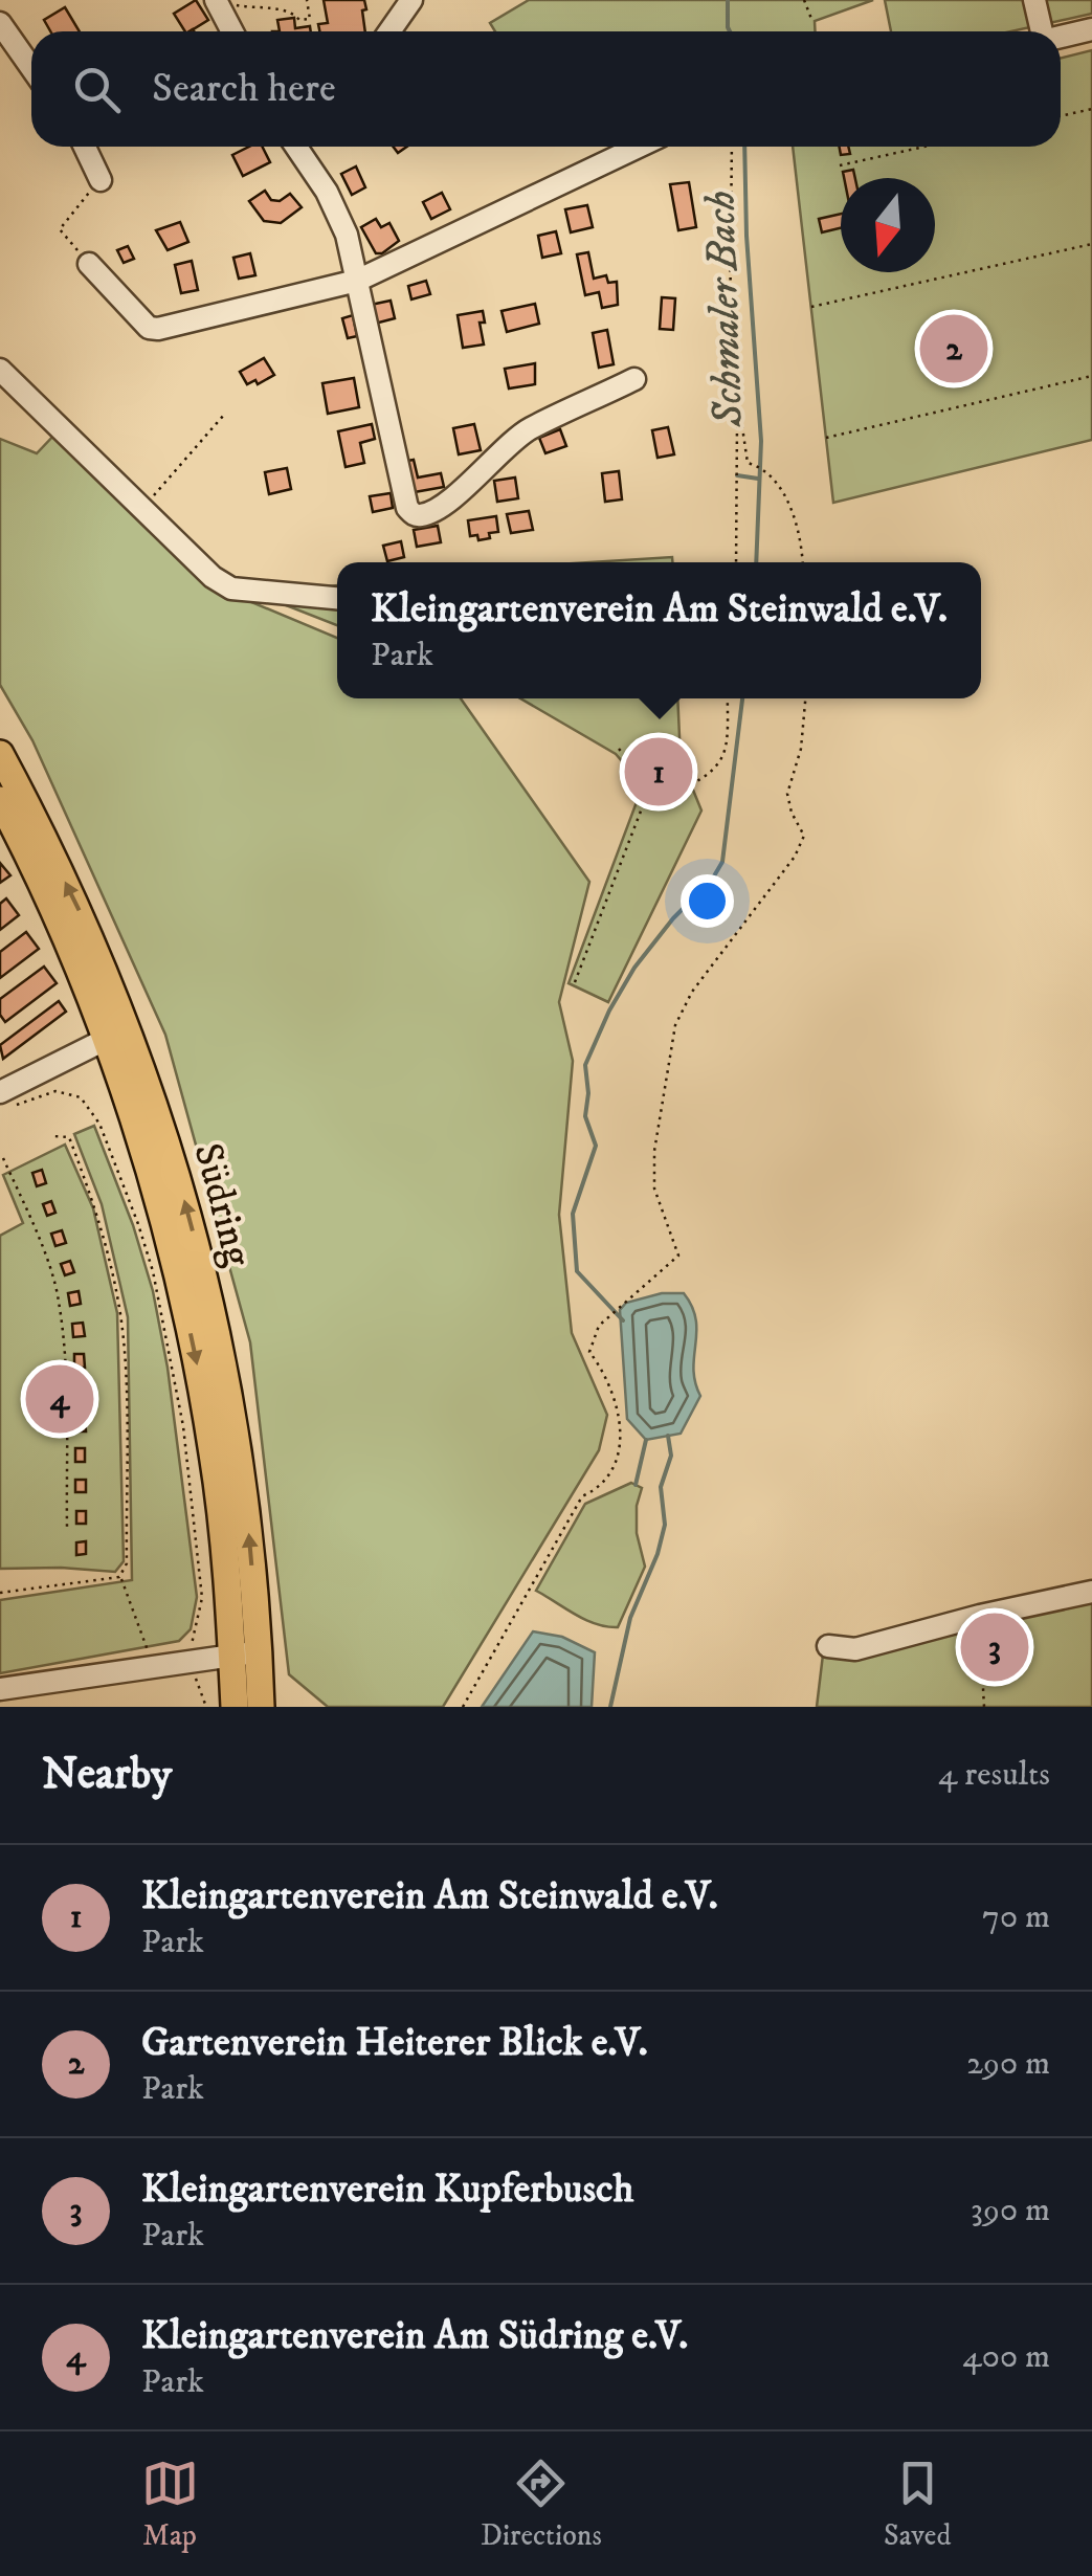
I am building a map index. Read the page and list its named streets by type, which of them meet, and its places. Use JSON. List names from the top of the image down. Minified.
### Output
{"streets":{"main road":["Südring"]},"water":["Schmaler Bach"],"north":"bottom","page":{"search":"Search here","pins":["2","1","4","3"],"popup":["Kleingartenverein Am Steinwald e.V.","Park"],"heading":["Nearby","4 results"],"list":[{"mark":"1","name":"Kleingartenverein Am Steinwald e.V.","note":"Park","value":"70 m"},{"mark":"2","name":"Gartenverein Heiterer Blick e.V.","note":"Park","value":"290 m"},{"mark":"3","name":"Kleingartenverein Kupferbusch","note":"Park","value":"390 m"},{"mark":"4","name":"Kleingartenverein Am Südring e.V.","note":"Park","value":"400 m"}],"nav":["Map","Directions","Saved"]}}
